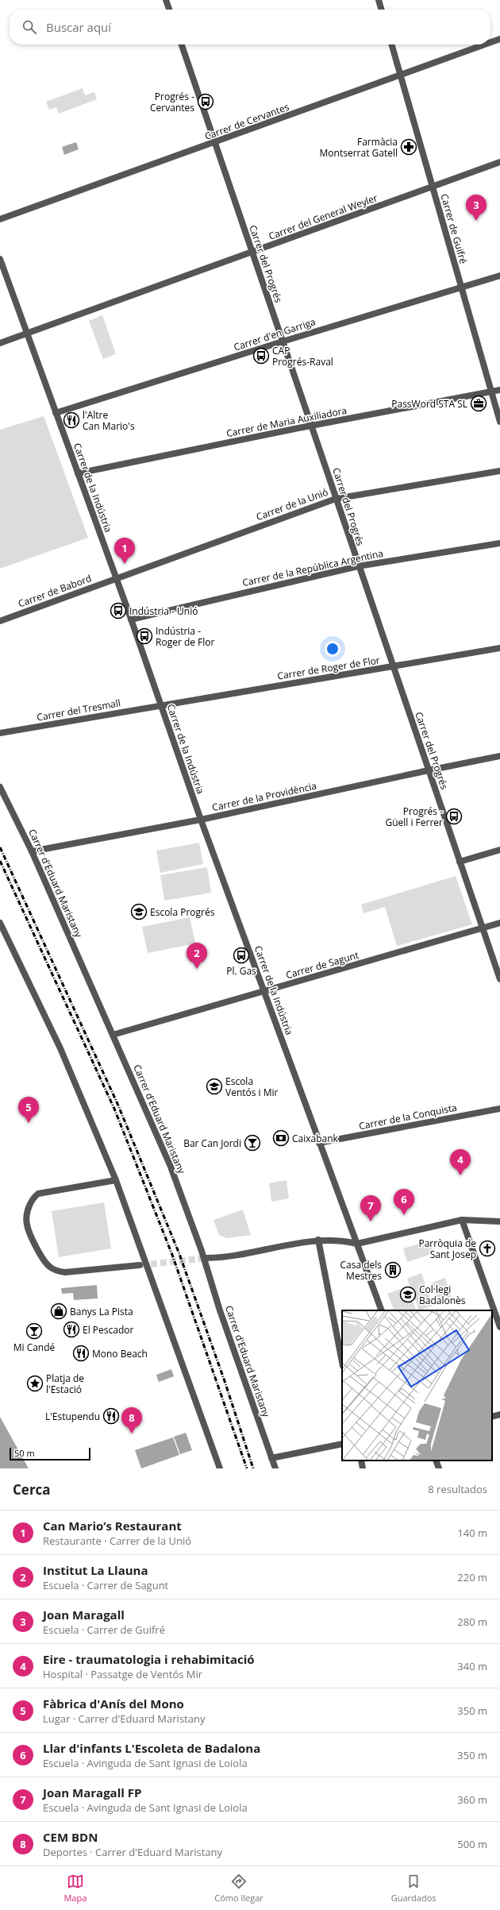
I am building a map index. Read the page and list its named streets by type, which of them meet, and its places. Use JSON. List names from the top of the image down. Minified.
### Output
{"streets":{"street":["Carrer de Cervantes","Carrer del General Weyler","Carrer de Guifré","Carrer del Progrés","Carrer d'en Garriga","Carrer de Maria Auxiliadora","Carrer de la Indústria","Carrer de la Unió","Carrer de la República Argentina","Carrer de Babord","Carrer de Roger de Flor","Carrer del Tresmall","Carrer de la Providència","Carrer d'Eduard Maristany","Carrer de Sagunt","Carrer de la Conquista"]},"crossings":[["Carrer de Cervantes","Carrer de Guifré"],["Carrer de Cervantes","Carrer del Progrés"],["Carrer del General Weyler","Carrer de Guifré"],["Carrer del General Weyler","Carrer del Progrés"],["Carrer del General Weyler","Carrer de la Indústria"],["Carrer de Guifré","Carrer d'en Garriga"],["Carrer de Guifré","Carrer de Maria Auxiliadora"],["Carrer del Progrés","Carrer d'en Garriga"],["Carrer del Progrés","Carrer de Maria Auxiliadora"],["Carrer del Progrés","Carrer de la Unió"],["Carrer del Progrés","Carrer de la República Argentina"],["Carrer del Progrés","Carrer de Roger de Flor"],["Carrer del Progrés","Carrer de la Providència"],["Carrer del Progrés","Carrer de Sagunt"],["Carrer d'en Garriga","Carrer de la Indústria"],["Carrer de Maria Auxiliadora","Carrer de la Indústria"],["Carrer de la Indústria","Carrer de la Unió"],["Carrer de la Indústria","Carrer de la República Argentina"],["Carrer de la Indústria","Carrer de Babord"],["Carrer de la Indústria","Carrer de Roger de Flor"],["Carrer de la Indústria","Carrer del Tresmall"],["Carrer de la Indústria","Carrer de la Providència"],["Carrer de la Indústria","Carrer de Sagunt"],["Carrer de la Indústria","Carrer de la Conquista"],["Carrer de la Unió","Carrer de Babord"],["Carrer de Roger de Flor","Carrer del Tresmall"],["Carrer de la Providència","Carrer d'Eduard Maristany"],["Carrer d'Eduard Maristany","Carrer de Sagunt"]],"places":{"bus stop":["Progrés - Cervantes","CAP Progrés-Raval","Indústria - Unió","Indústria - Roger de Flor","Progrés - Güell i Ferrer","Pl. Gas"],"pharmacy":["Farmàcia Montserrat Gatell"],"office":["PassWord STA SL"],"restaurant":["l'Altre Can Mario's","El Pescador","Mono Beach","L'Estupendu"],"school or university":["Escola Progrés","Escola Ventós i Mir","Col·legi Badalonès"],"bank":["Caixabank"],"bar":["Bar Can Jordi","Mi Candé"],"church":["Parròquia de Sant Josep"],"building":["Casa dels Mestres"],"shop":["Banys La Pista"],"place":["Platja de l'Estació"]},"scale_bar":"50 m","page":{"search":"Buscar aquí","pins":["3","1","2","5","4","6","7","8"],"scale":"50 m","heading":["Cerca","8 resultados"],"list":[{"mark":"1","name":"Can Mario’s Restaurant","note":"Restaurante · Carrer de la Unió","value":"140 m"},{"mark":"2","name":"Institut La Llauna","note":"Escuela · Carrer de Sagunt","value":"220 m"},{"mark":"3","name":"Joan Maragall","note":"Escuela · Carrer de Guifré","value":"280 m"},{"mark":"4","name":"Eire - traumatologia i rehabimitació","note":"Hospital · Passatge de Ventós Mir","value":"340 m"},{"mark":"5","name":"Fàbrica d'Anís del Mono","note":"Lugar · Carrer d'Eduard Maristany","value":"350 m"},{"mark":"6","name":"Llar d'infants L'Escoleta de Badalona","note":"Escuela · Avinguda de Sant Ignasi de Loiola","value":"350 m"},{"mark":"7","name":"Joan Maragall FP","note":"Escuela · Avinguda de Sant Ignasi de Loiola","value":"360 m"},{"mark":"8","name":"CEM BDN","note":"Deportes · Carrer d'Eduard Maristany","value":"500 m"}],"nav":["Mapa","Cómo llegar","Guardados"]}}
